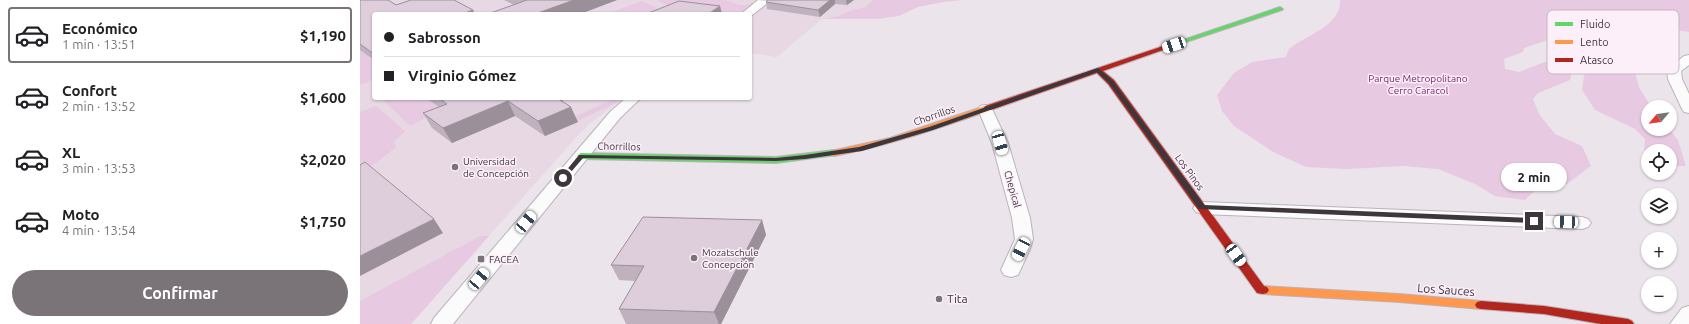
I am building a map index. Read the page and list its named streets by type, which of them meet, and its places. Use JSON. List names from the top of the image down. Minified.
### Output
{"streets":{"street":["Chorrillos","Los Pinos","Chepical","Los Sauces"]},"crossings":[["Chorrillos","Los Pinos"],["Chorrillos","Chepical"],["Los Pinos","Los Sauces"]],"parks":["Parque Metropolitano Cerro Caracol"],"places":{"other":["Universidad de Concepción","Mozatschule Concepción","Tita"],"transit":["FACEA"]},"legend":["Fluido","Lento","Atasco"],"north":"bottom left","page":{"list":[{"name":"Económico","note":"1 min · 13:51","value":"$1,190"},{"name":"Confort","note":"2 min · 13:52","value":"$1,600"},{"name":"XL","note":"3 min · 13:53","value":"$2,020"},{"name":"Moto","note":"4 min · 13:54","value":"$1,750"}],"banner":["Sabrosson","Virginio Gómez"],"map_buttons":["+","−"],"bubble":"2 min","buttons":"Confirmar"}}
